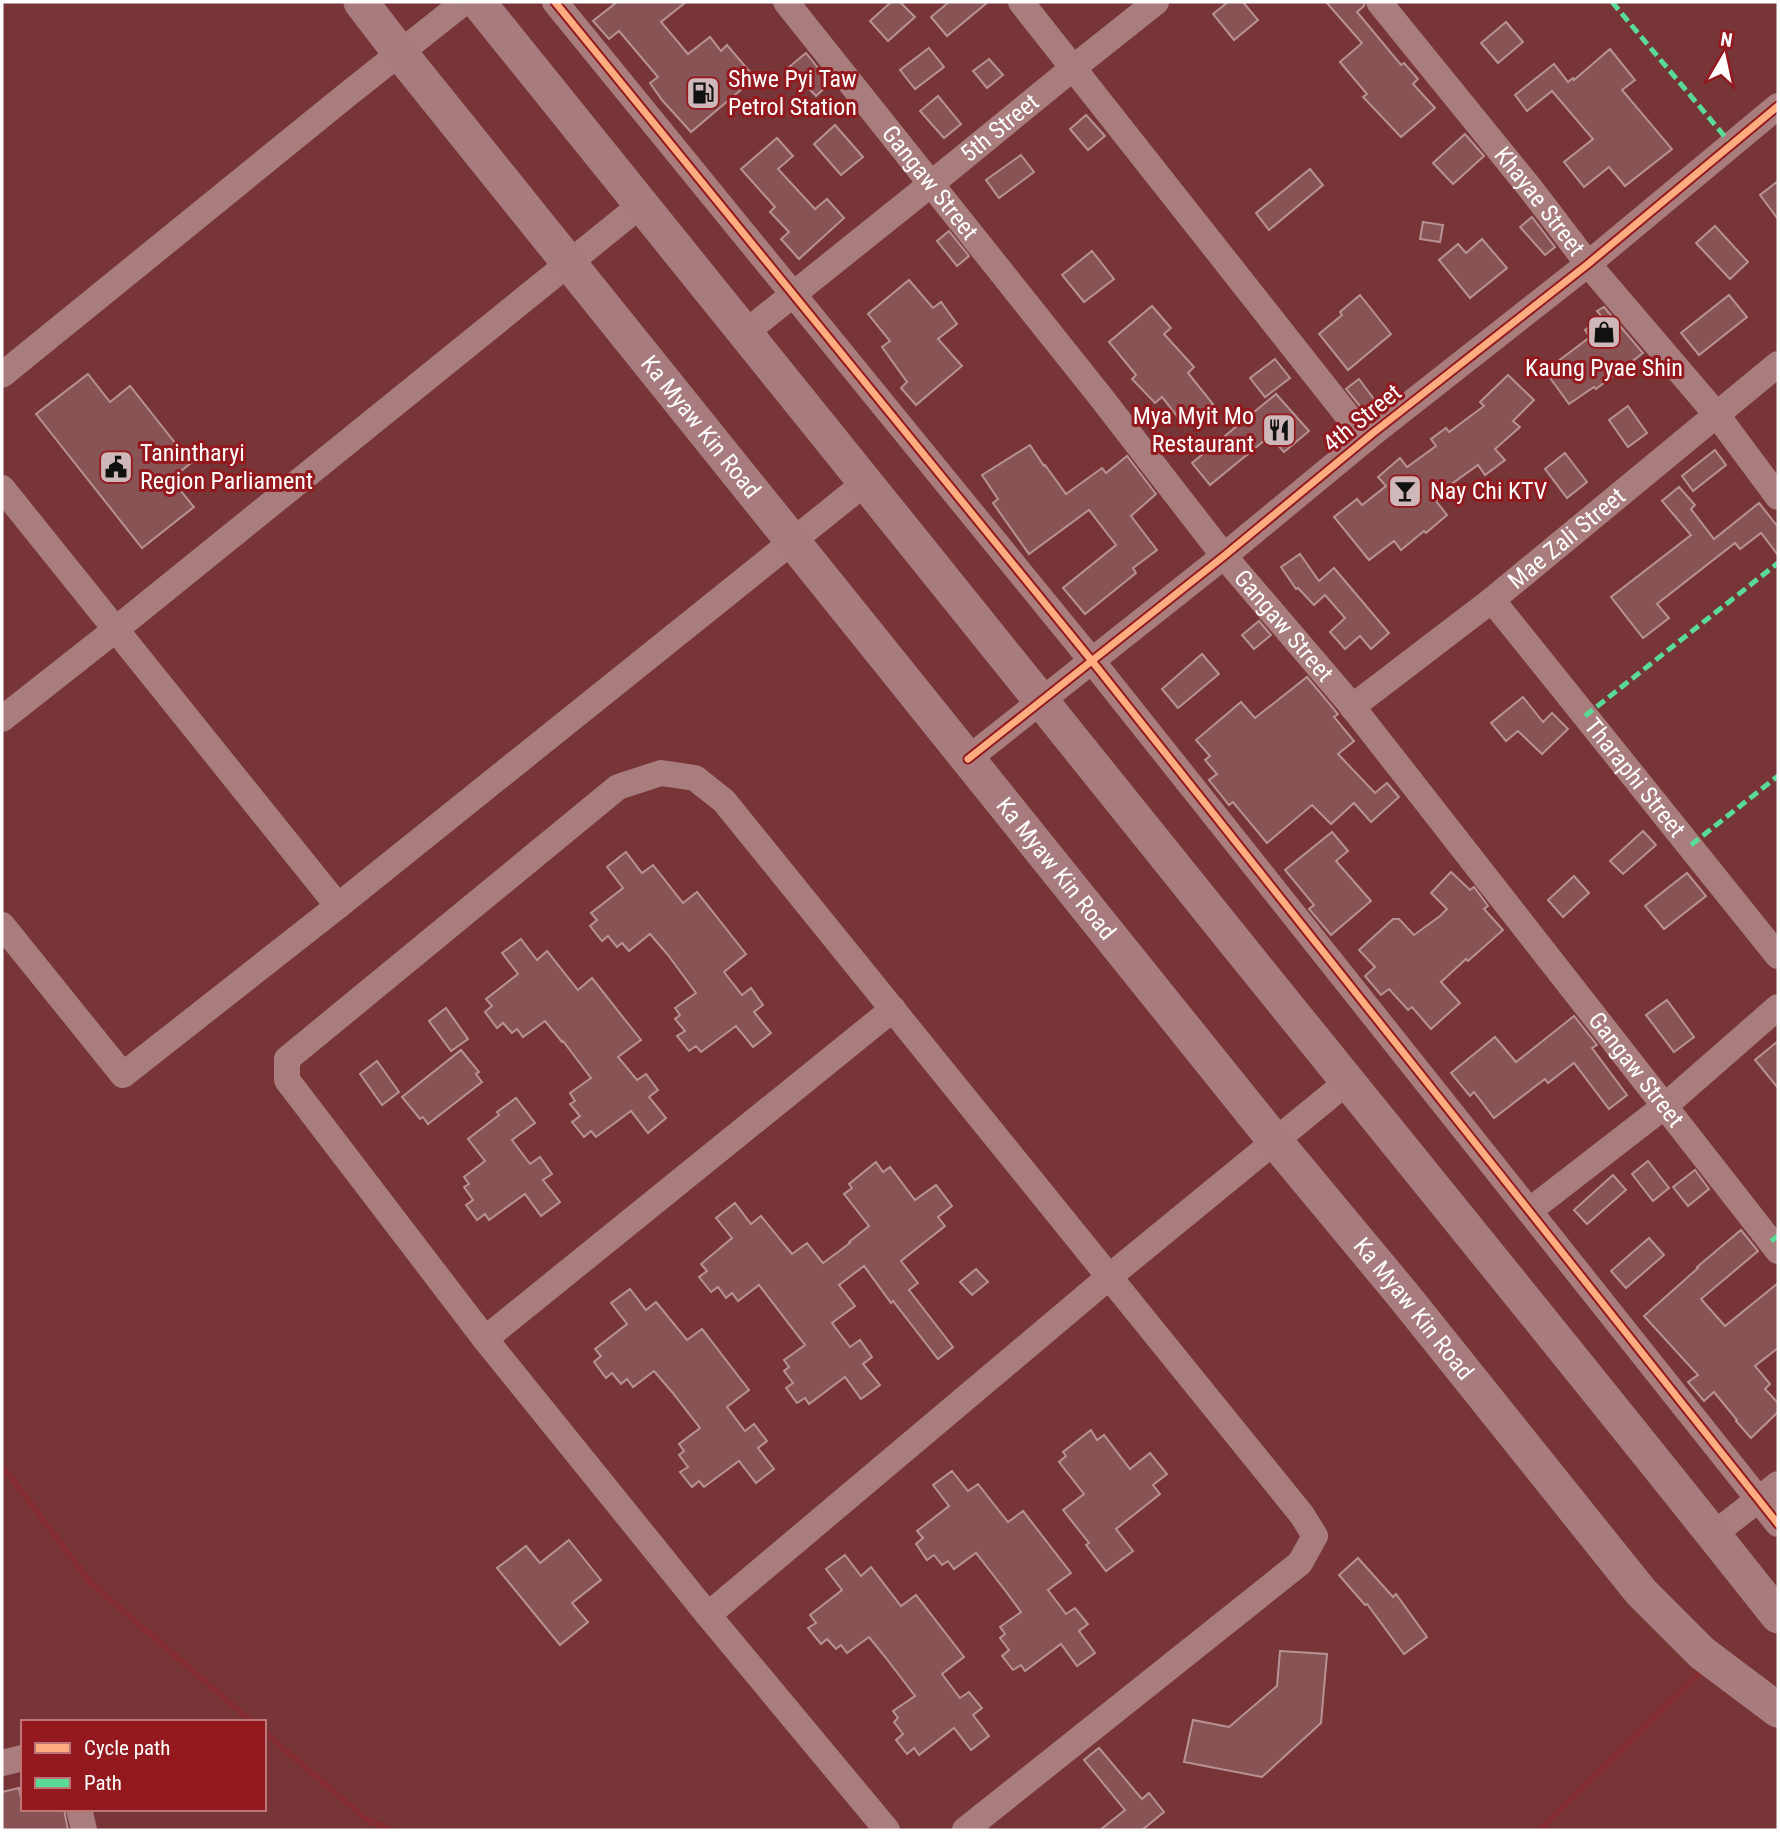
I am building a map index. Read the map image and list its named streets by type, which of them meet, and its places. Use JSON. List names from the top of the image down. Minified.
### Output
{"streets":{"main road":["Ka Myaw Kin Road"],"street":["5th Street","Gangaw Street","Khayae Street","4th Street","Mae Zali Street","Tharaphi Street"]},"crossings":[["5th Street","Gangaw Street"],["Gangaw Street","4th Street"],["Gangaw Street","Mae Zali Street"],["Khayae Street","4th Street"],["Khayae Street","Mae Zali Street"],["4th Street","Ka Myaw Kin Road"],["Mae Zali Street","Tharaphi Street"]],"places":{"fuel station":["Shwe Pyi Taw Petrol Station"],"shop":["Kaung Pyae Shin"],"restaurant":["Mya Myit Mo Restaurant"],"public building":["Tanintharyi Region Parliament"],"bar":["Nay Chi KTV"]},"legend":["Cycle path","Path"],"north":"top"}
